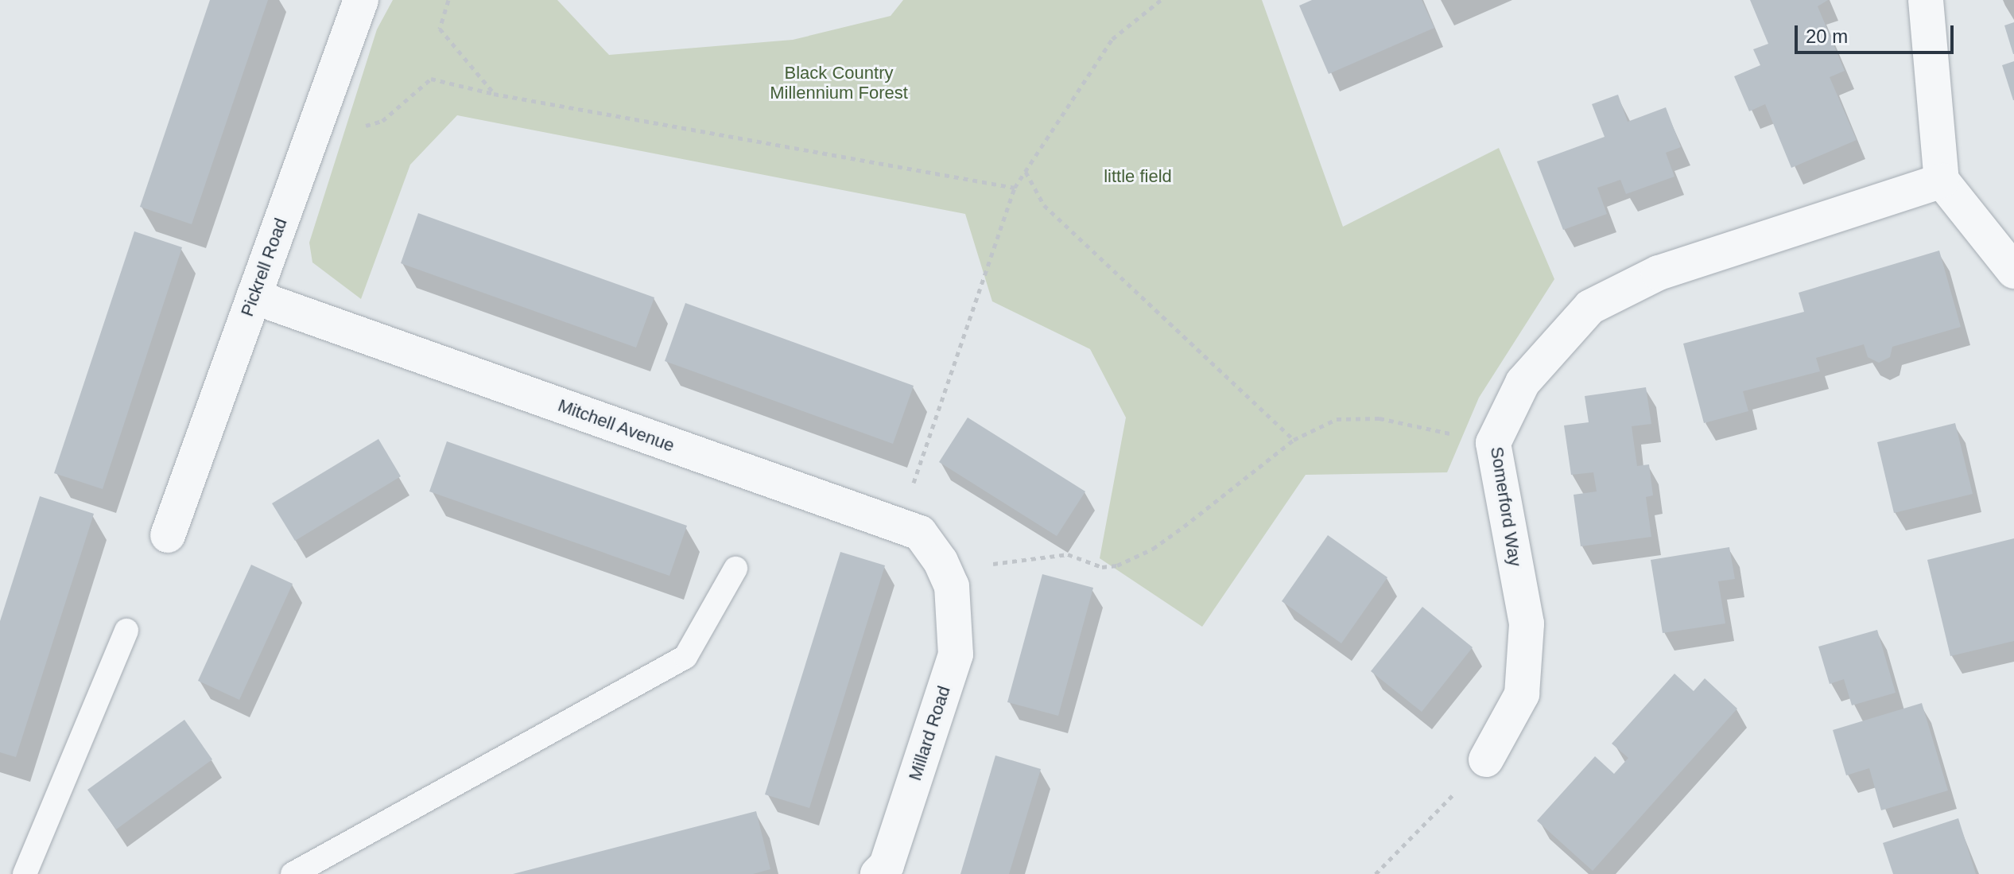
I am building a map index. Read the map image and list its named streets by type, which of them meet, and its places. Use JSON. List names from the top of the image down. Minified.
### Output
{"streets":{"street":["Pickrell Road","Mitchell Avenue","Somerford Way","Millard Road"]},"crossings":[["Pickrell Road","Mitchell Avenue"],["Mitchell Avenue","Millard Road"]],"parks":["Black Country Millennium Forest","little field"],"scale_bar":"20 m"}
